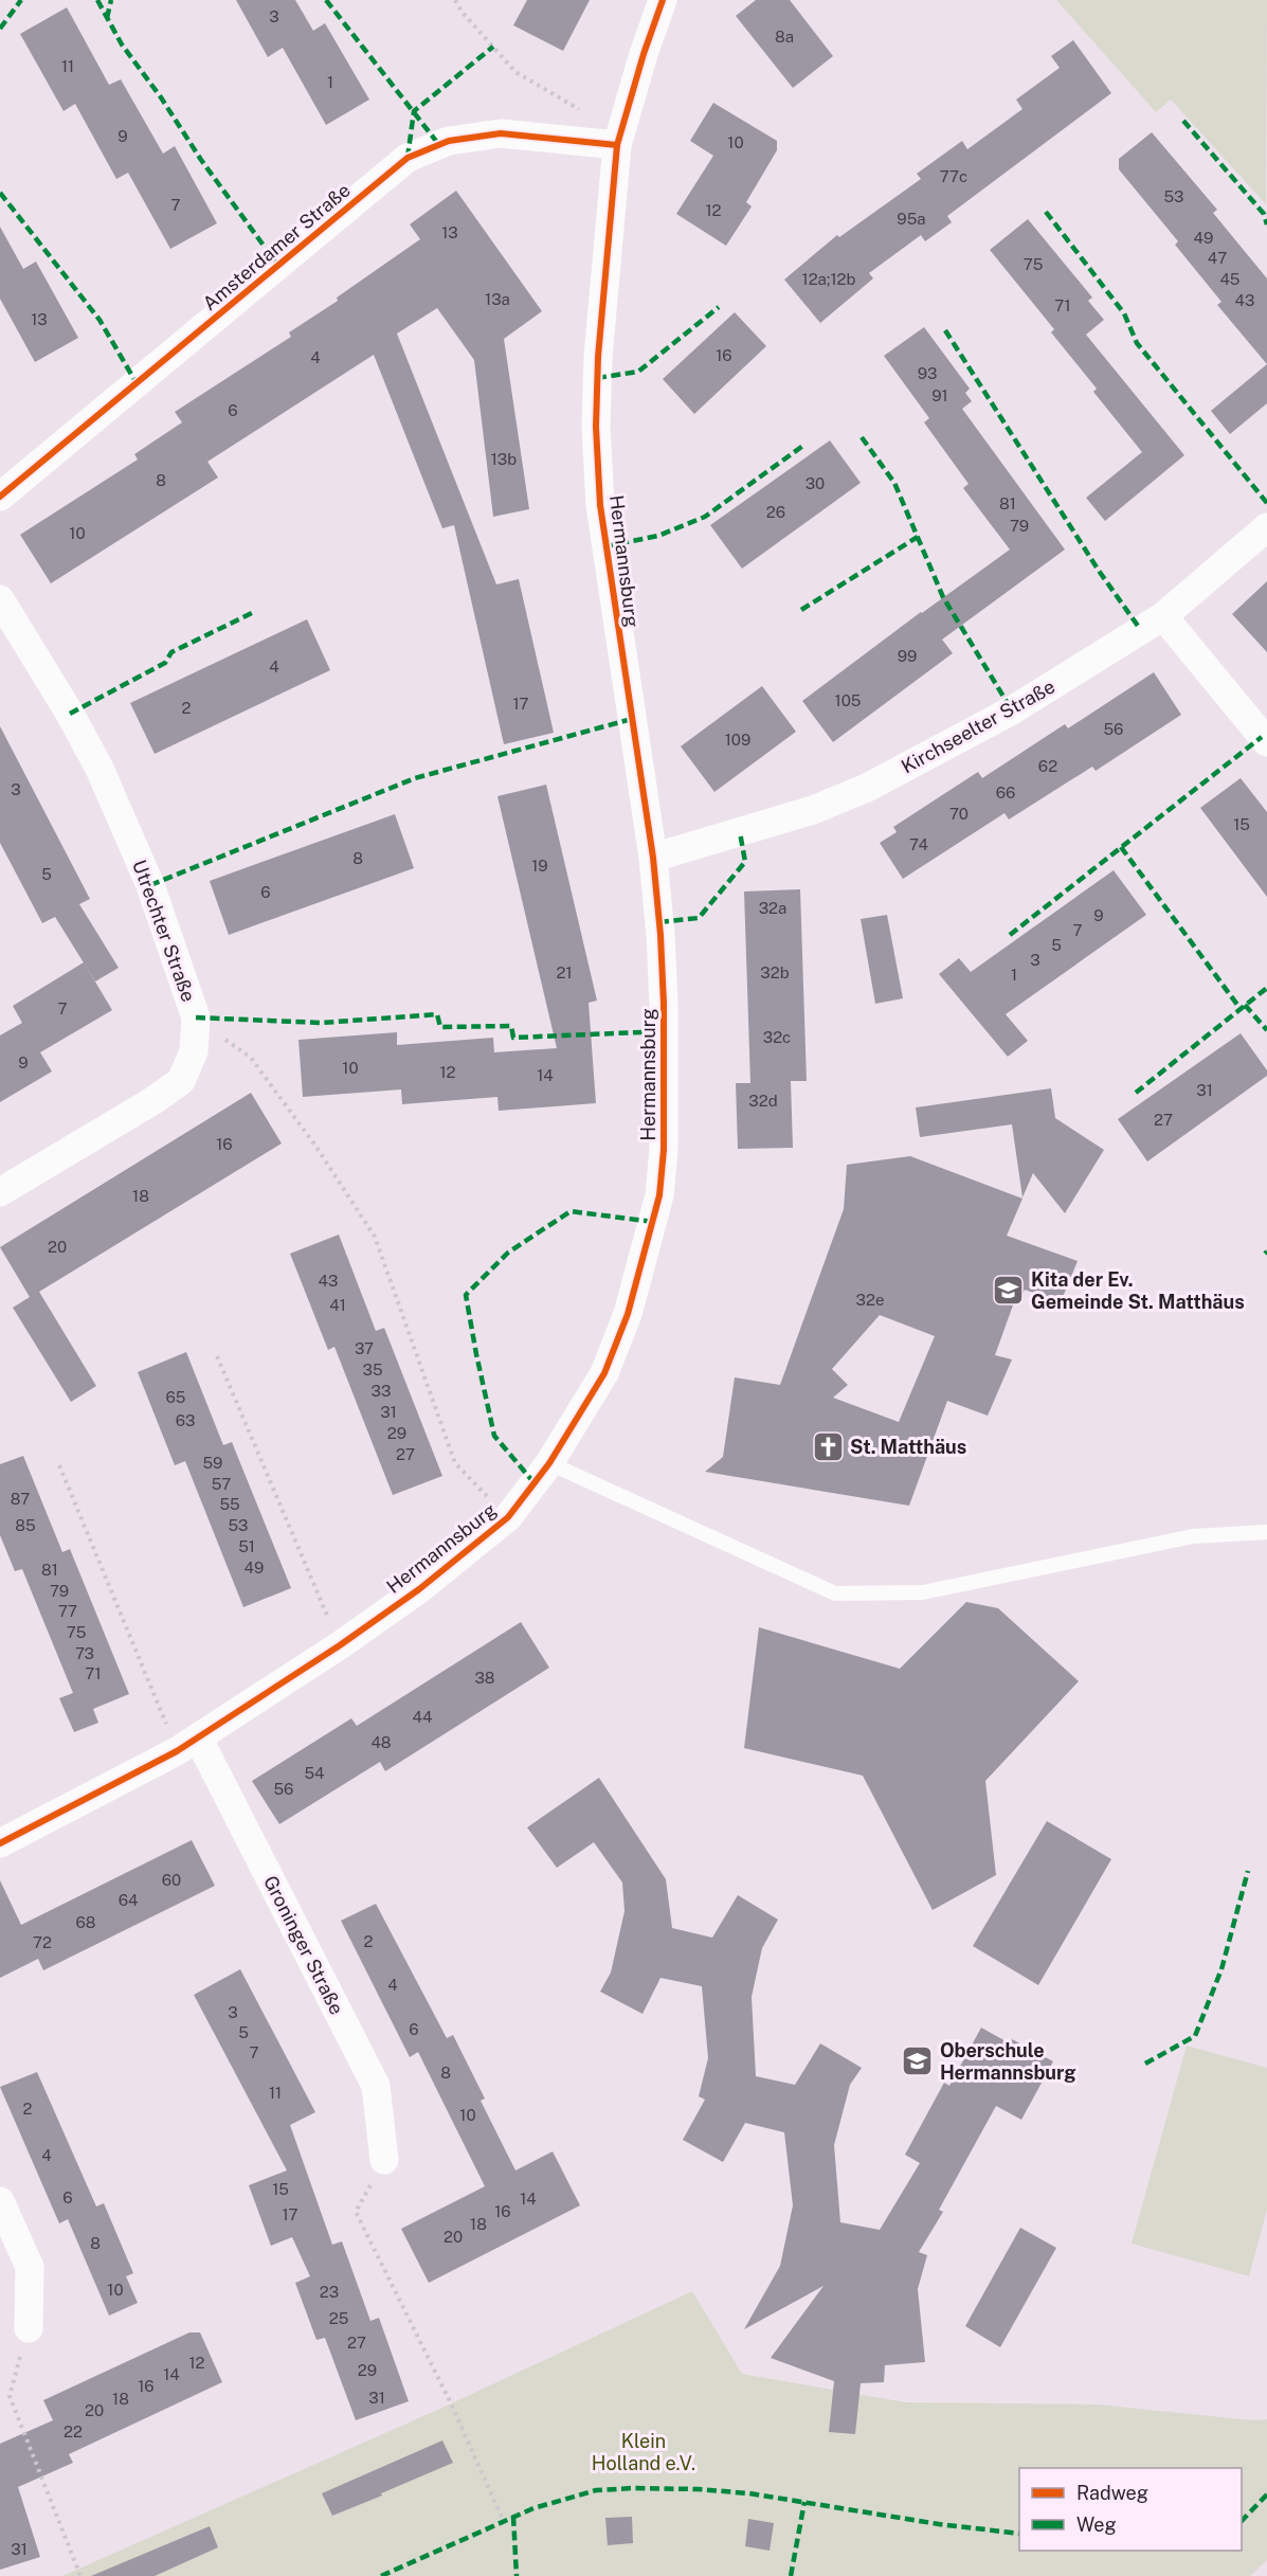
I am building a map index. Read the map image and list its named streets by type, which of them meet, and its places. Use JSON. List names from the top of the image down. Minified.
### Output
{"streets":{"street":["Amsterdamer Straße","Hermannsburg","Kirchseelter Straße","Utrechter Straße","Groninger Straße"]},"crossings":[["Amsterdamer Straße","Hermannsburg"],["Hermannsburg","Kirchseelter Straße"],["Hermannsburg","Groninger Straße"]],"parks":["Klein Holland e.V."],"places":{"school or university":["Kita der Ev. Gemeinde St. Matthäus","Oberschule Hermannsburg"],"church":["St. Matthäus"]},"house_numbers":["3","8a","11","1","9","10","77c","53","7","12","95a","13","49","47","75","12a;12b","45","13a","43","71","13","16","4","93","91","6","13b","8","30","81","26","79","10","99","4","105","17","2","56","109","62","3","66","70","15","74","8","19","5","6","32a","9","7","5","3","21","32b","1","7","32c","9","10","12","14","31","32d","27","16","18","20","43","32e","41","37","35","33","65","31","63","29","27","59","57","87","55","85","53","51","49","81","79","77","75","73","71","38","44","48","54","56","60","64","68","2","72","4","3","6","5","7","8","11","2","10","4","15","6","14","16","17","18","20","8","10","23","25","27","12","29","14","16","31","18","20","22","31"],"legend":["Radweg","Weg"]}
